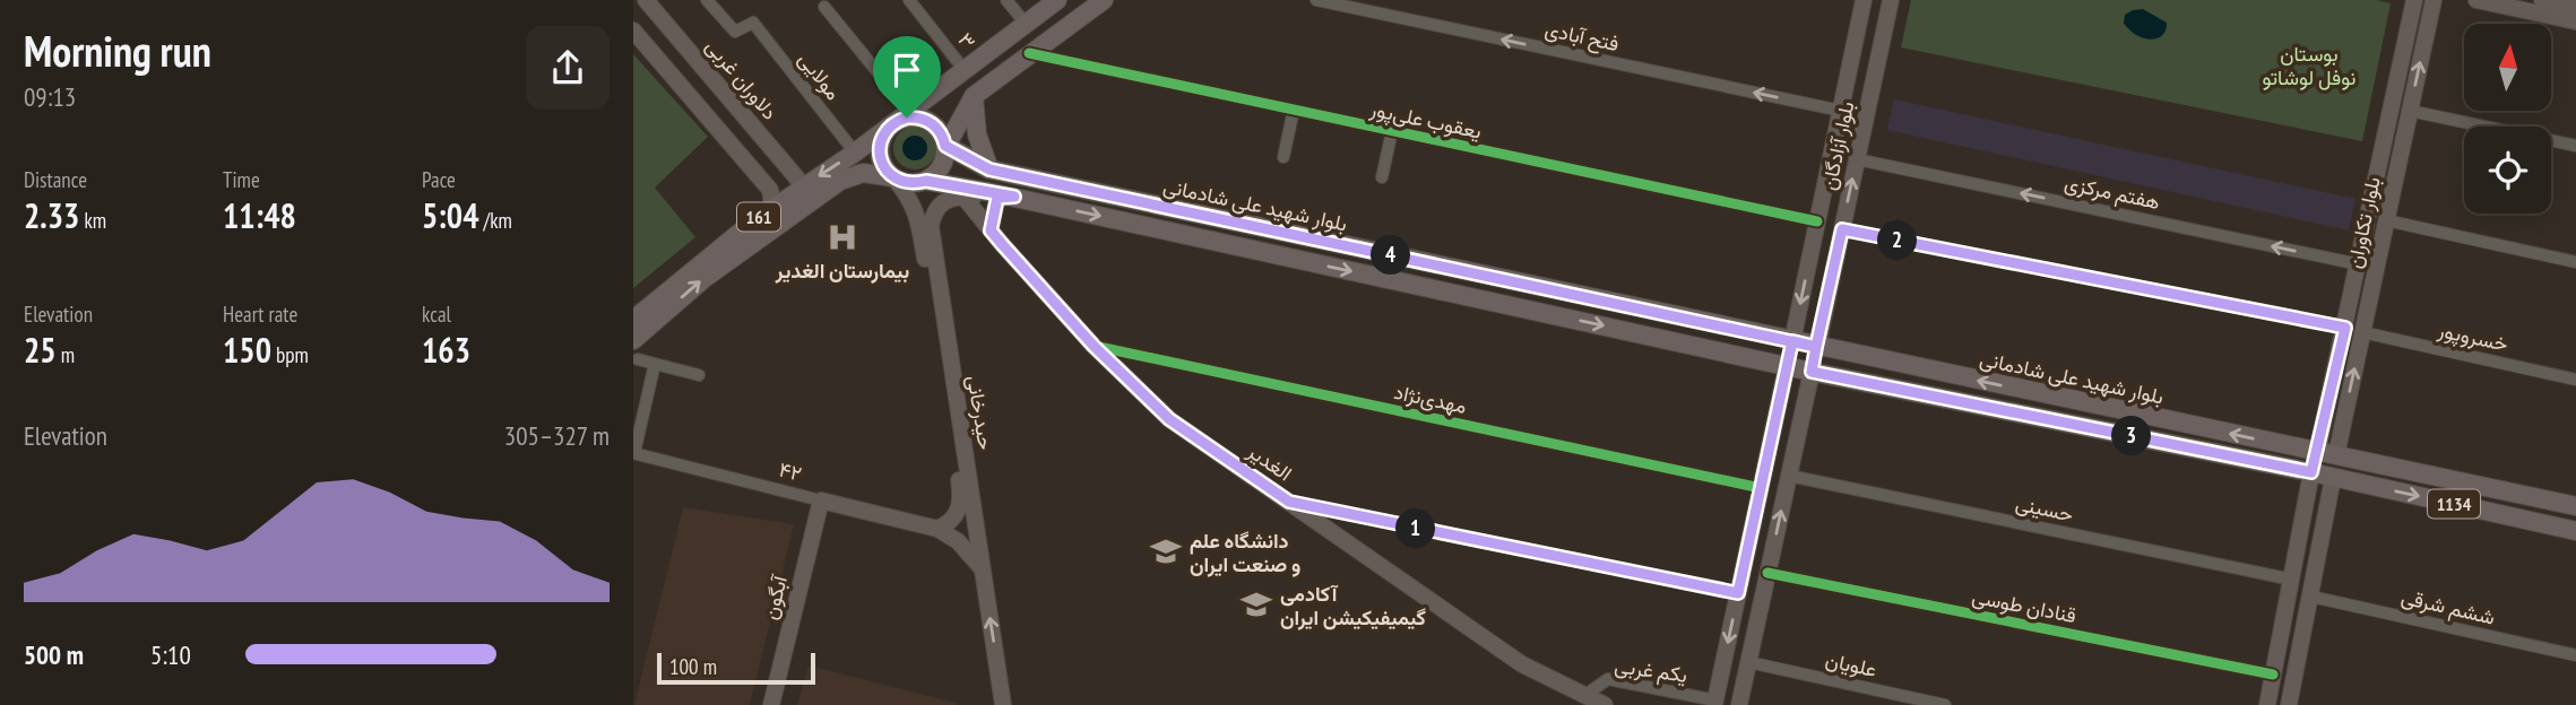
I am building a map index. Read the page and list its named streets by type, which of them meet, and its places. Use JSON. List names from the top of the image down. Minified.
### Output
{"streets":{"main road":["دلاوران غربی","بلوار آزادگان","بلوار شهید علی شادمانی","161","بلوار تکاوران","حیدرخانی","الغدیر","۴۲","1134","آبگون"],"street":["فتح آبادی","۳","مولایی","یعقوب علی‌پور","هفتم مرکزی","خسروپور","مهدی‌نژاد","حسینی","قنادان طوسی","ششم شرقی","علویان","یکم غربی"]},"crossings":[["فتح آبادی","بلوار آزادگان"],["۳","161"],["مولایی","161"],["دلاوران غربی","161"],["یعقوب علی‌پور","بلوار آزادگان"],["بلوار آزادگان","هفتم مرکزی"],["بلوار آزادگان","بلوار شهید علی شادمانی"],["بلوار آزادگان","خسروپور"],["بلوار آزادگان","1134"],["هفتم مرکزی","بلوار تکاوران"],["بلوار شهید علی شادمانی","161"],["بلوار شهید علی شادمانی","بلوار تکاوران"],["بلوار شهید علی شادمانی","حیدرخانی"],["بلوار شهید علی شادمانی","1134"],["161","حیدرخانی"],["161","1134"],["بلوار تکاوران","خسروپور"],["بلوار تکاوران","1134"],["مهدی‌نژاد","الغدیر"],["حیدرخانی","الغدیر"],["حیدرخانی","۴۲"],["حیدرخانی","1134"],["الغدیر","1134"],["الغدیر","یکم غربی"],["۴۲","آبگون"]],"one_way":["فتح آبادی","هفتم مرکزی"],"parks":["بوستان نوفل لوشاتو"],"places":{"hospital":["بیمارستان الغدیر"],"school or university":["دانشگاه علم و صنعت ایران","آکادمی گیمیفیکیشن ایران"]},"scale_bar":"100 m","north":"top","page":{"heading":["Morning run","09:13"],"stats":[["Distance","2.33 km"],["Time","11:48"],["Pace","5:04 /km"],["Elevation","25 m"],["Heart rate","150 bpm"],["kcal","163"]],"pins":["2","4","3","1"],"chart":["Elevation","305–327 m"],"list":[{"name":"500 m","note":"5:10"}],"scale":"100 m"}}
